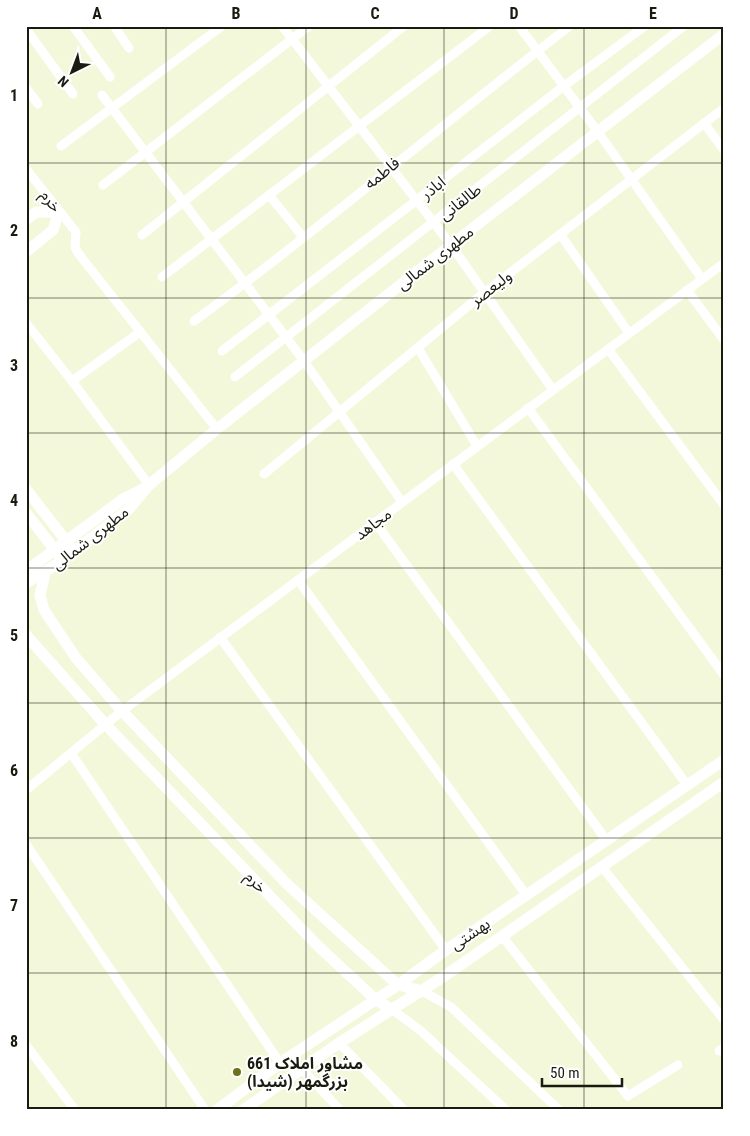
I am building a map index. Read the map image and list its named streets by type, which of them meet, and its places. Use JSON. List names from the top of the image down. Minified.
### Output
{"streets":{"street":["فاطمه","اباذر","خرم","طالقانی","مطهری شمالی","ولیعصر","مجاهد","بهشتی"]},"crossings":[["خرم","مطهری شمالی"],["خرم","مجاهد"],["خرم","بهشتی"]],"places":["مشاور املاک 661 بزرگمهر (شیدا)"],"scale_bar":"50 m","north":"bottom left","grid":{"columns":["A","B","C","D","E"],"rows":["1","2","3","4","5","6","7","8"]}}
